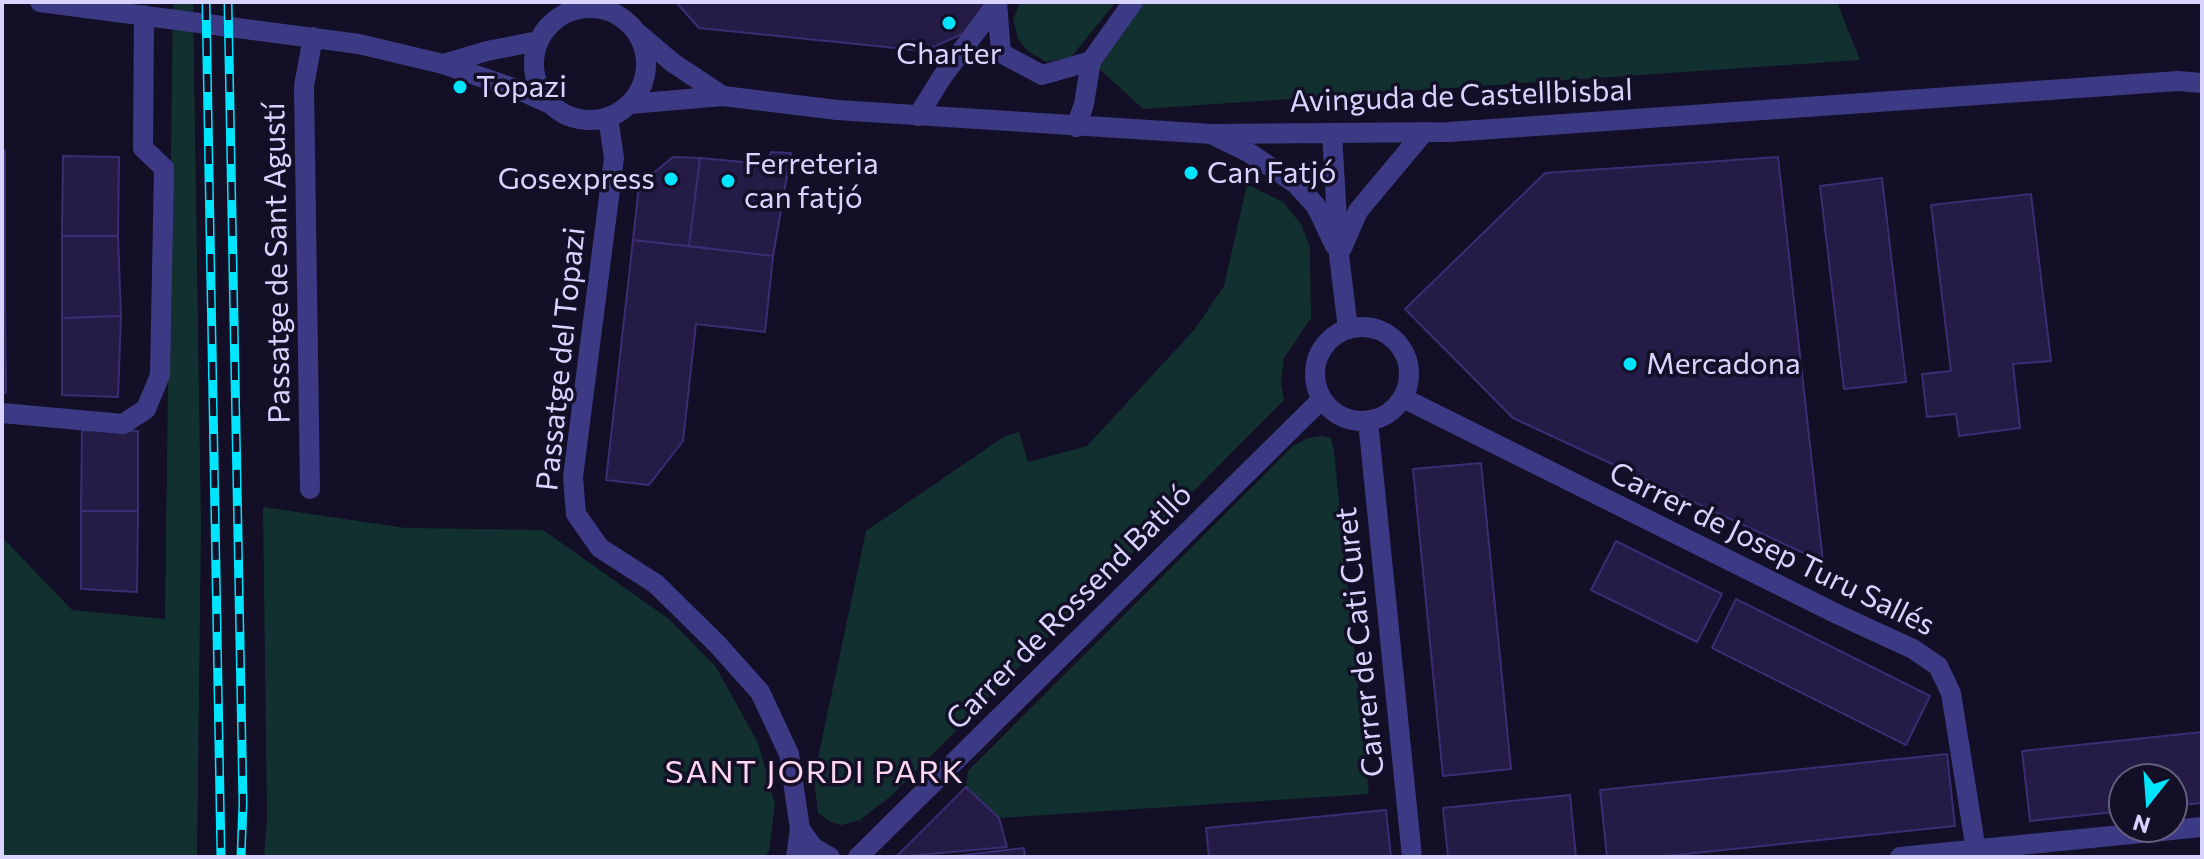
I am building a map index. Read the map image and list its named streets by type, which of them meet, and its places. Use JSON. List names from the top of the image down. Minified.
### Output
{"streets":{"street":["Avinguda de Castellbisbal","Passatge de Sant Agustí","Passatge del Topazi","Carrer de Josep Turu Sallés","Carrer de Rossend Batlló","Carrer de Cati Curet"]},"crossings":[["Avinguda de Castellbisbal","Passatge del Topazi"],["Carrer de Josep Turu Sallés","Carrer de Rossend Batlló"],["Carrer de Josep Turu Sallés","Carrer de Cati Curet"],["Carrer de Rossend Batlló","Carrer de Cati Curet"]],"districts":["SANT JORDI PARK"],"places":["Charter","Topazi","Can Fatjó","Gosexpress","Ferreteria can fatjó","Mercadona"],"north":"bottom"}
